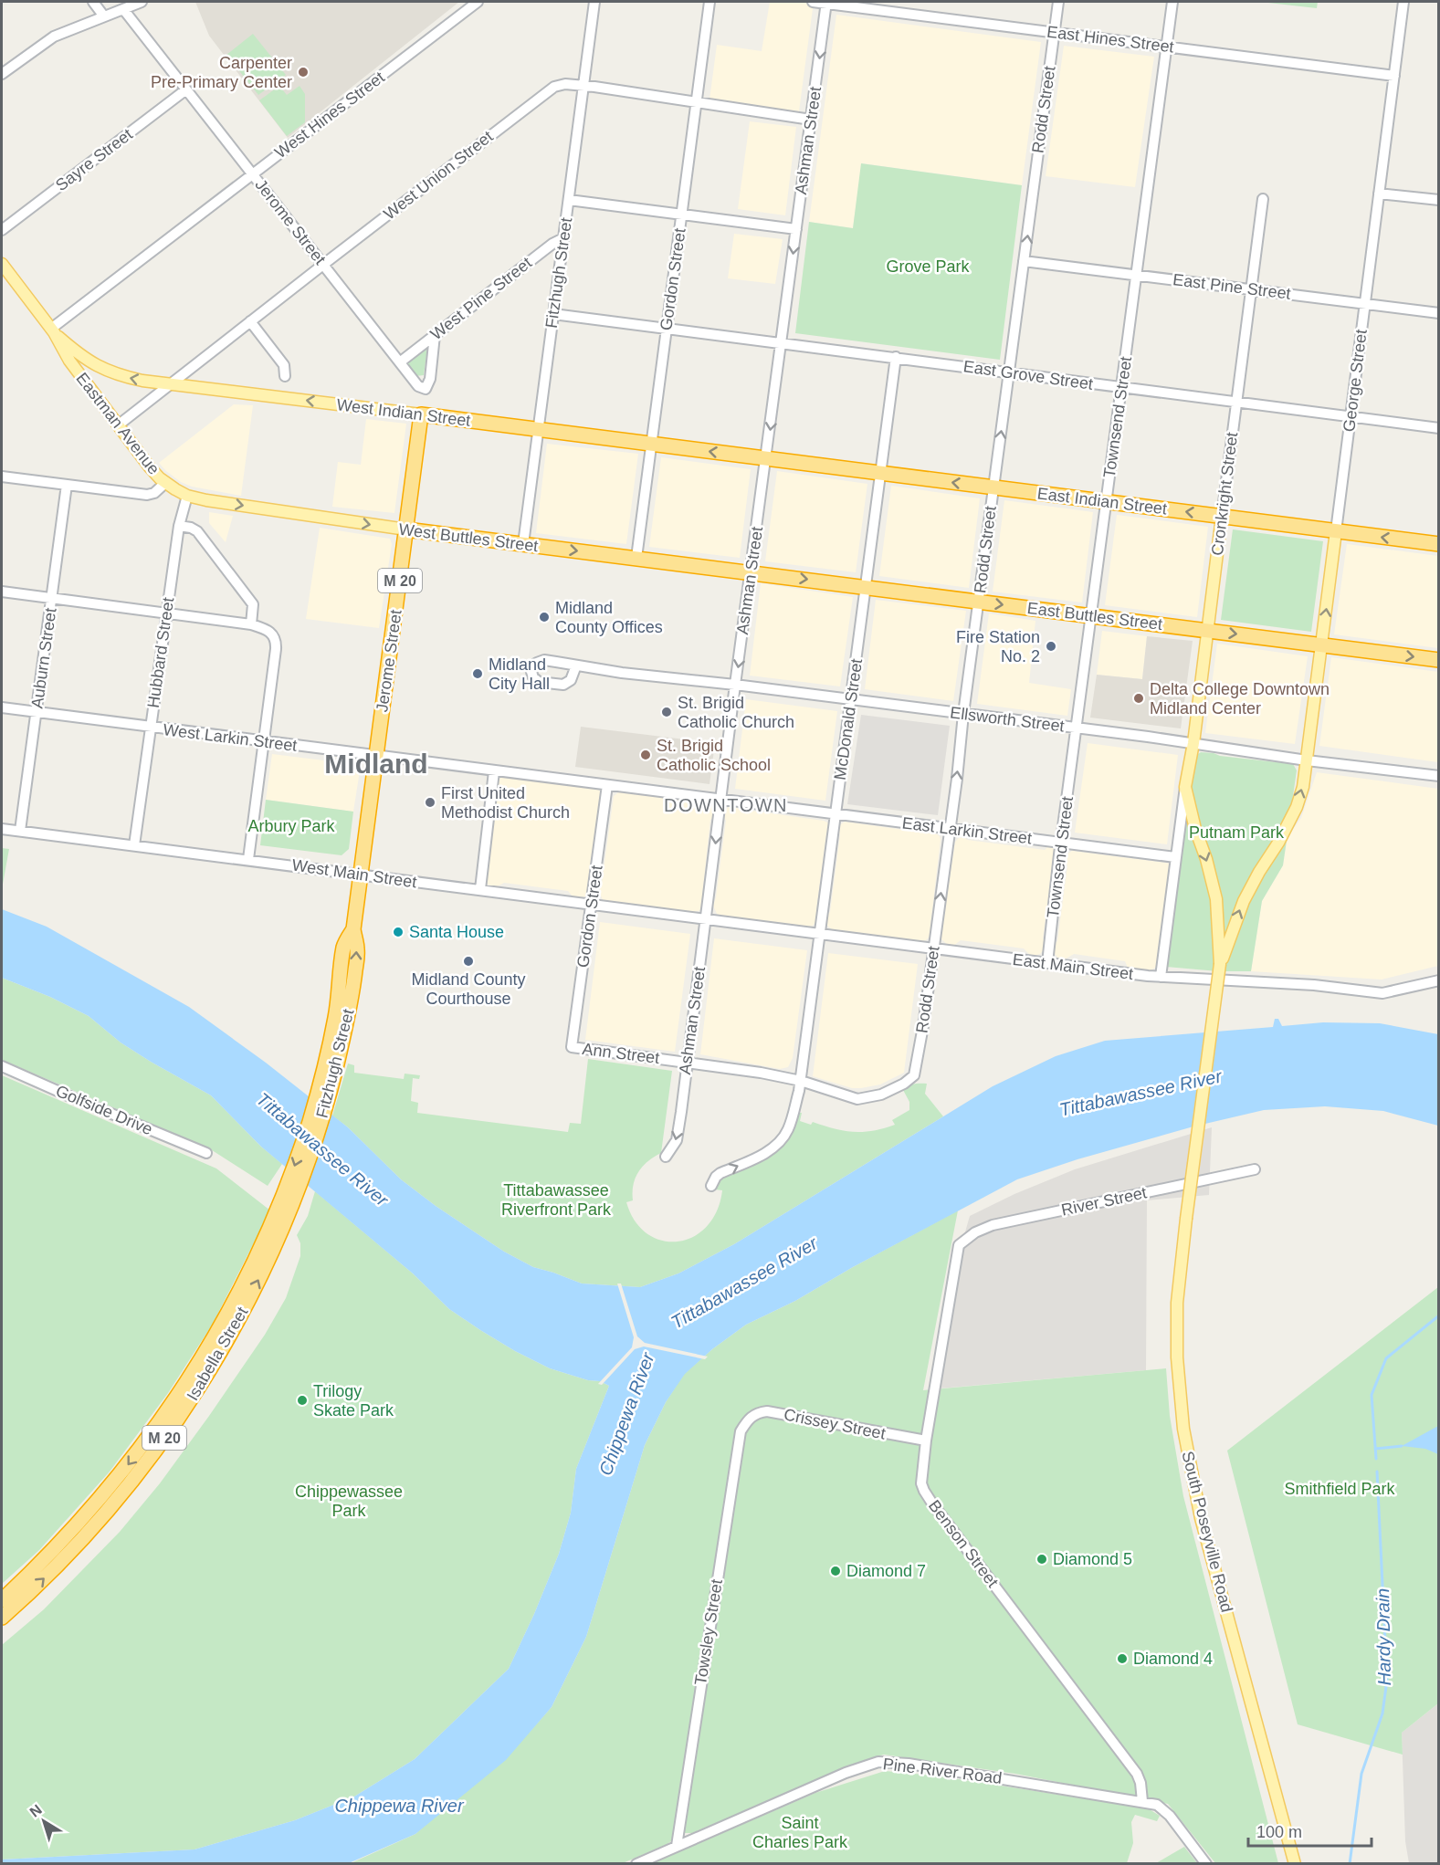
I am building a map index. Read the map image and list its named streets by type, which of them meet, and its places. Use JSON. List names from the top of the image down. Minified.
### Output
{"streets":{"highway":["Jerome Street","Fitzhugh Street","West Indian Street","East Indian Street","West Buttles Street","M 20","East Buttles Street","Isabella Street"],"main road":["George Street","Eastman Avenue","Cronkright Street","South Poseyville Road"],"street":["East Hines Street","Rodd Street","West Hines Street","Ashman Street","Sayre Street","West Union Street","Gordon Street","East Pine Street","West Pine Street","East Grove Street","Townsend Street","Hubbard Street","Auburn Street","McDonald Street","Ellsworth Street","West Larkin Street","East Larkin Street","West Main Street","East Main Street","Ann Street","Golfside Drive","River Street","Crissey Street","Benson Street","Towsley Street","Pine River Road"]},"crossings":[["East Hines Street","Rodd Street"],["East Hines Street","Ashman Street"],["East Hines Street","George Street"],["East Hines Street","Townsend Street"],["Rodd Street","East Pine Street"],["Rodd Street","East Grove Street"],["Rodd Street","East Indian Street"],["Rodd Street","East Buttles Street"],["Rodd Street","Ellsworth Street"],["Rodd Street","East Larkin Street"],["Rodd Street","East Main Street"],["Rodd Street","Ann Street"],["West Hines Street","Jerome Street"],["West Hines Street","West Indian Street"],["West Hines Street","Eastman Avenue"],["Ashman Street","West Union Street"],["Ashman Street","East Grove Street"],["Ashman Street","West Indian Street"],["Ashman Street","East Indian Street"],["Ashman Street","West Buttles Street"],["Ashman Street","East Buttles Street"],["Ashman Street","Ellsworth Street"],["Ashman Street","West Larkin Street"],["Ashman Street","East Larkin Street"],["Ashman Street","West Main Street"],["Ashman Street","East Main Street"],["Ashman Street","Ann Street"],["Sayre Street","Jerome Street"],["West Union Street","Jerome Street"],["West Union Street","Fitzhugh Street"],["West Union Street","Gordon Street"],["West Union Street","West Indian Street"],["West Union Street","Eastman Avenue"],["Jerome Street","Fitzhugh Street"],["Jerome Street","West Pine Street"],["Jerome Street","West Indian Street"],["Jerome Street","West Buttles Street"],["Jerome Street","West Larkin Street"],["Jerome Street","West Main Street"],["Fitzhugh Street","West Pine Street"],["Fitzhugh Street","East Grove Street"],["Fitzhugh Street","West Indian Street"],["Fitzhugh Street","West Buttles Street"],["Fitzhugh Street","West Main Street"],["Fitzhugh Street","Isabella Street"],["Gordon Street","East Grove Street"],["Gordon Street","West Indian Street"],["Gordon Street","West Buttles Street"],["Gordon Street","West Larkin Street"],["Gordon Street","West Main Street"],["Gordon Street","Ann Street"],["East Pine Street","George Street"],["East Pine Street","Townsend Street"],["East Pine Street","Cronkright Street"],["East Grove Street","George Street"],["East Grove Street","Townsend Street"],["East Grove Street","Cronkright Street"],["East Grove Street","McDonald Street"],["George Street","East Indian Street"],["George Street","East Buttles Street"],["George Street","Ellsworth Street"],["George Street","South Poseyville Road"],["West Indian Street","Eastman Avenue"],["West Indian Street","East Indian Street"],["Townsend Street","East Indian Street"],["Townsend Street","East Buttles Street"],["Townsend Street","Ellsworth Street"],["Townsend Street","East Larkin Street"],["Townsend Street","East Main Street"],["Eastman Avenue","West Buttles Street"],["Cronkright Street","East Indian Street"],["Cronkright Street","East Buttles Street"],["Cronkright Street","Ellsworth Street"],["East Indian Street","McDonald Street"],["West Buttles Street","East Buttles Street"],["East Buttles Street","McDonald Street"],["Hubbard Street","West Larkin Street"],["Hubbard Street","West Main Street"],["Auburn Street","West Larkin Street"],["Auburn Street","West Main Street"],["McDonald Street","Ellsworth Street"],["McDonald Street","East Larkin Street"],["McDonald Street","East Main Street"],["McDonald Street","Ann Street"],["West Larkin Street","East Larkin Street"],["West Main Street","East Main Street"],["River Street","Benson Street"],["Crissey Street","Benson Street"],["Crissey Street","Towsley Street"],["Benson Street","Pine River Road"],["Towsley Street","Pine River Road"]],"one_way":["Rodd Street","Ashman Street","West Indian Street","East Indian Street","West Buttles Street","East Buttles Street"],"districts":["Midland","DOWNTOWN"],"water":["Tittabawassee River","Chippewa River","Hardy Drain"],"parks":["Grove Park","Arbury Park","Putnam Park","Tittabawassee Riverfront Park","Smithfield Park","Chippewassee Park","Saint Charles Park"],"places":["Carpenter Pre-Primary Center","Midland County Offices","Fire Station No. 2","Midland City Hall","Delta College Downtown Midland Center","St. Brigid Catholic Church","St. Brigid Catholic School","First United Methodist Church","Santa House","Midland County Courthouse","Trilogy Skate Park","Diamond 5","Diamond 7","Diamond 4"],"scale_bar":"100 m","north":"top left"}
